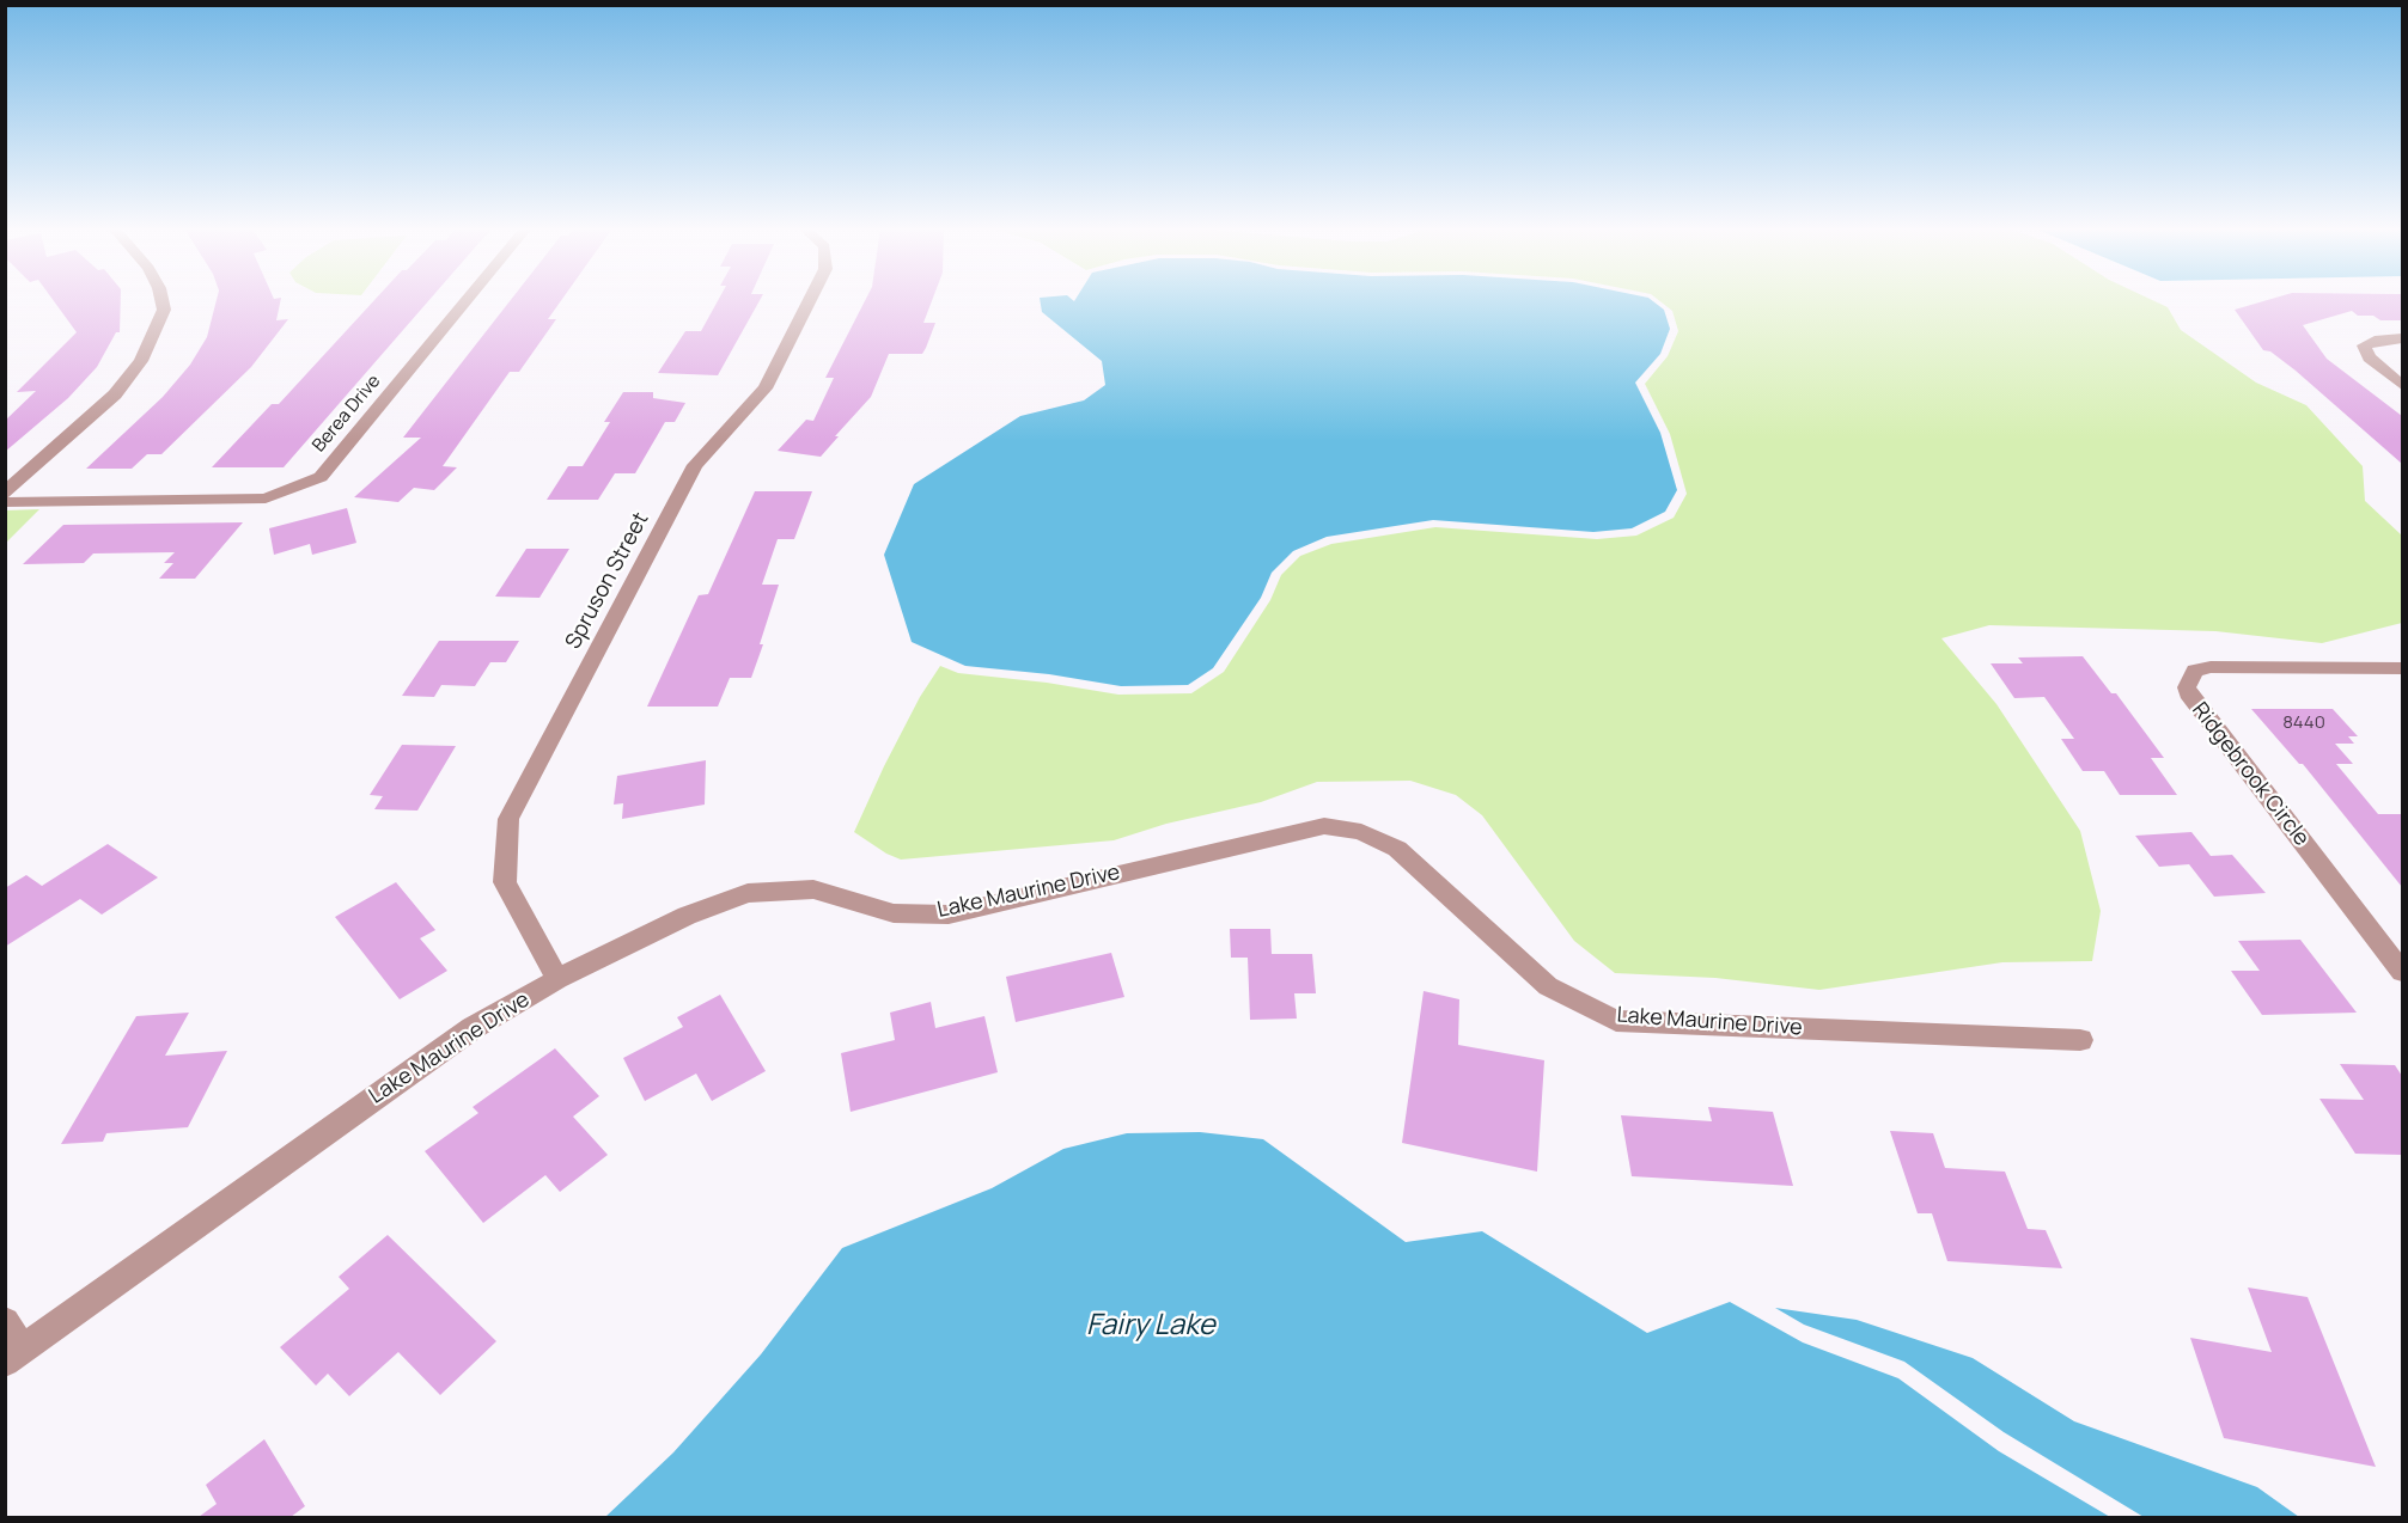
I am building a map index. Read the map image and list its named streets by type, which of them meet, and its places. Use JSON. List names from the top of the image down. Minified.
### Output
{"streets":{"street":["Berea Drive","Spruson Street","Ridgebrook Circle","Lake Maurine Drive"]},"crossings":[["Spruson Street","Lake Maurine Drive"]],"water":["Fairy Lake"],"house_numbers":["8440"]}
